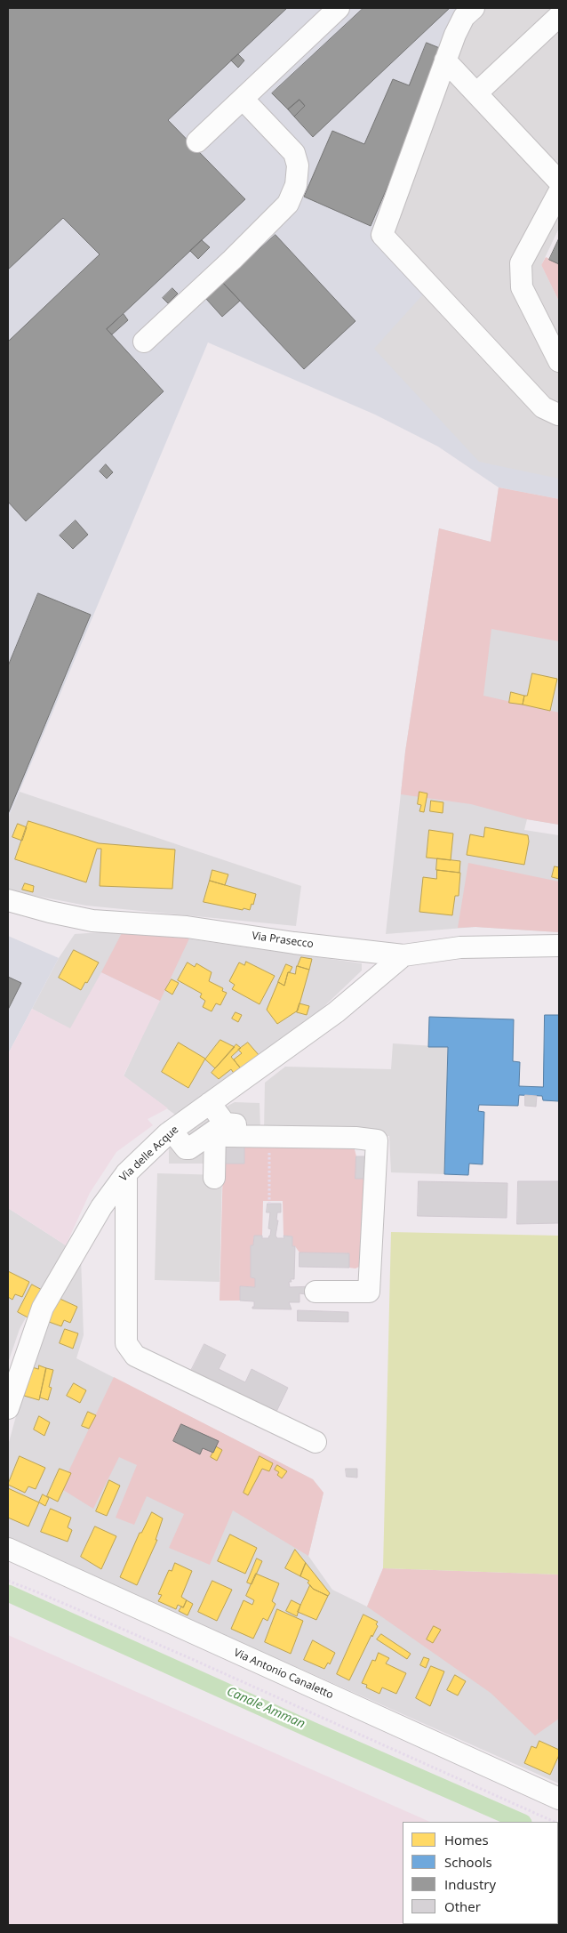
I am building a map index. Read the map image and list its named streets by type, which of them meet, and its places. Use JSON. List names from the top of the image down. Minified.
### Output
{"streets":{"street":["Via Prasecco","Via delle Acque","Via Antonio Canaletto"]},"crossings":[["Via Prasecco","Via delle Acque"]],"water":["Canale Amman"],"legend":["Homes","Schools","Industry","Other"]}
